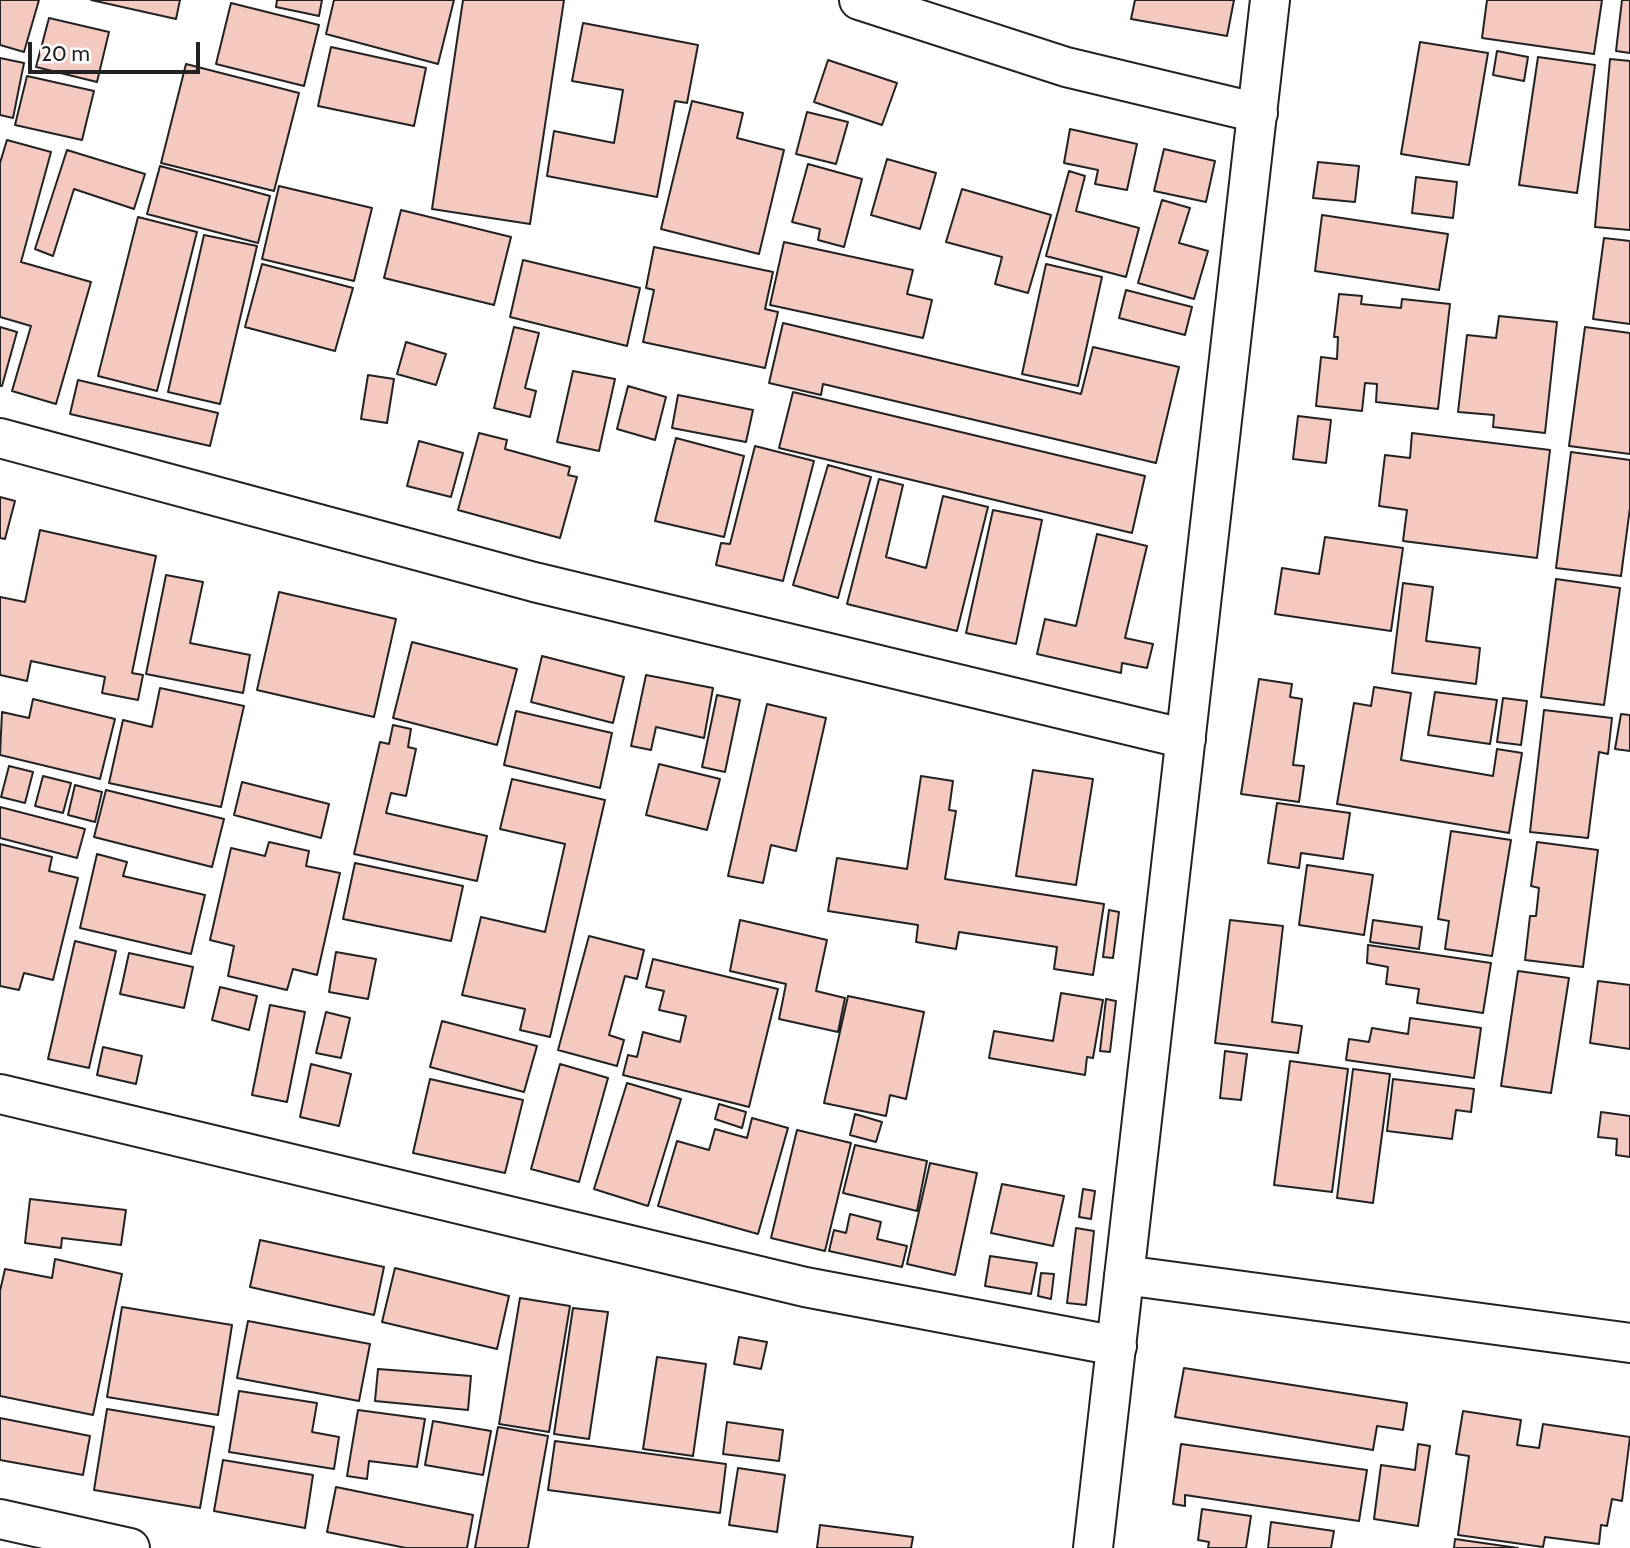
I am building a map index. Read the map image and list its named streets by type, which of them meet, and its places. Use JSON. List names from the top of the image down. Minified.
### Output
{"scale_bar":"20 m"}
